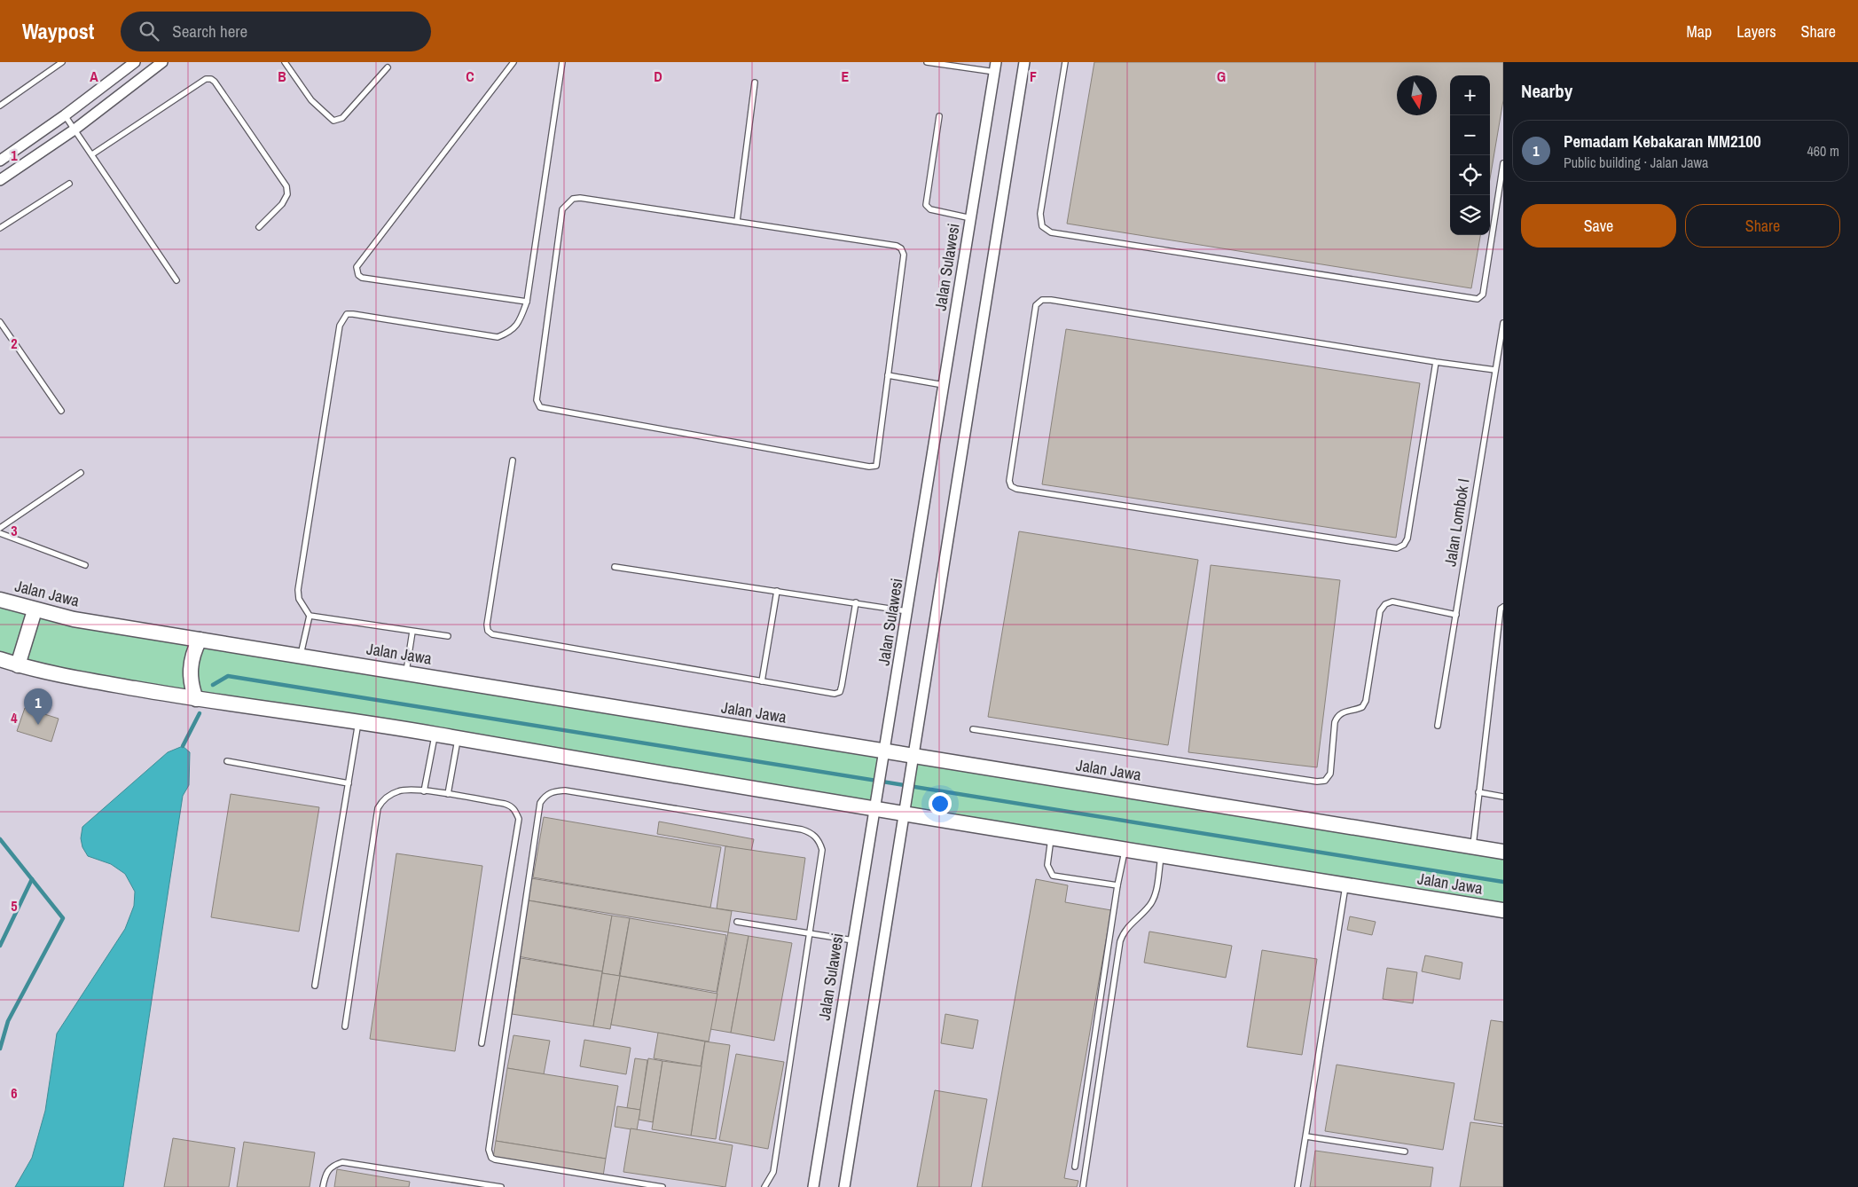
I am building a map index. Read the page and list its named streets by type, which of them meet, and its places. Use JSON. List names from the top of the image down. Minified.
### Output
{"streets":{"street":["Jalan Sulawesi","Jalan Jawa"],"lane":["Jalan Lombok I"]},"crossings":[["Jalan Sulawesi","Jalan Jawa"]],"north":"bottom","page":{"header":"Waypost","search":"Search here","nav":["Map","Layers","Share"],"heading":"Nearby","map_buttons":["+","−"],"list":[{"mark":"1","name":"Pemadam Kebakaran MM2100","note":"Public building · Jalan Jawa","value":"460 m"}],"buttons":["Save","Share"],"pins":"1"},"grid":{"columns":["A","B","C","D","E","F","G"],"rows":["1","2","3","4","5","6"]}}
